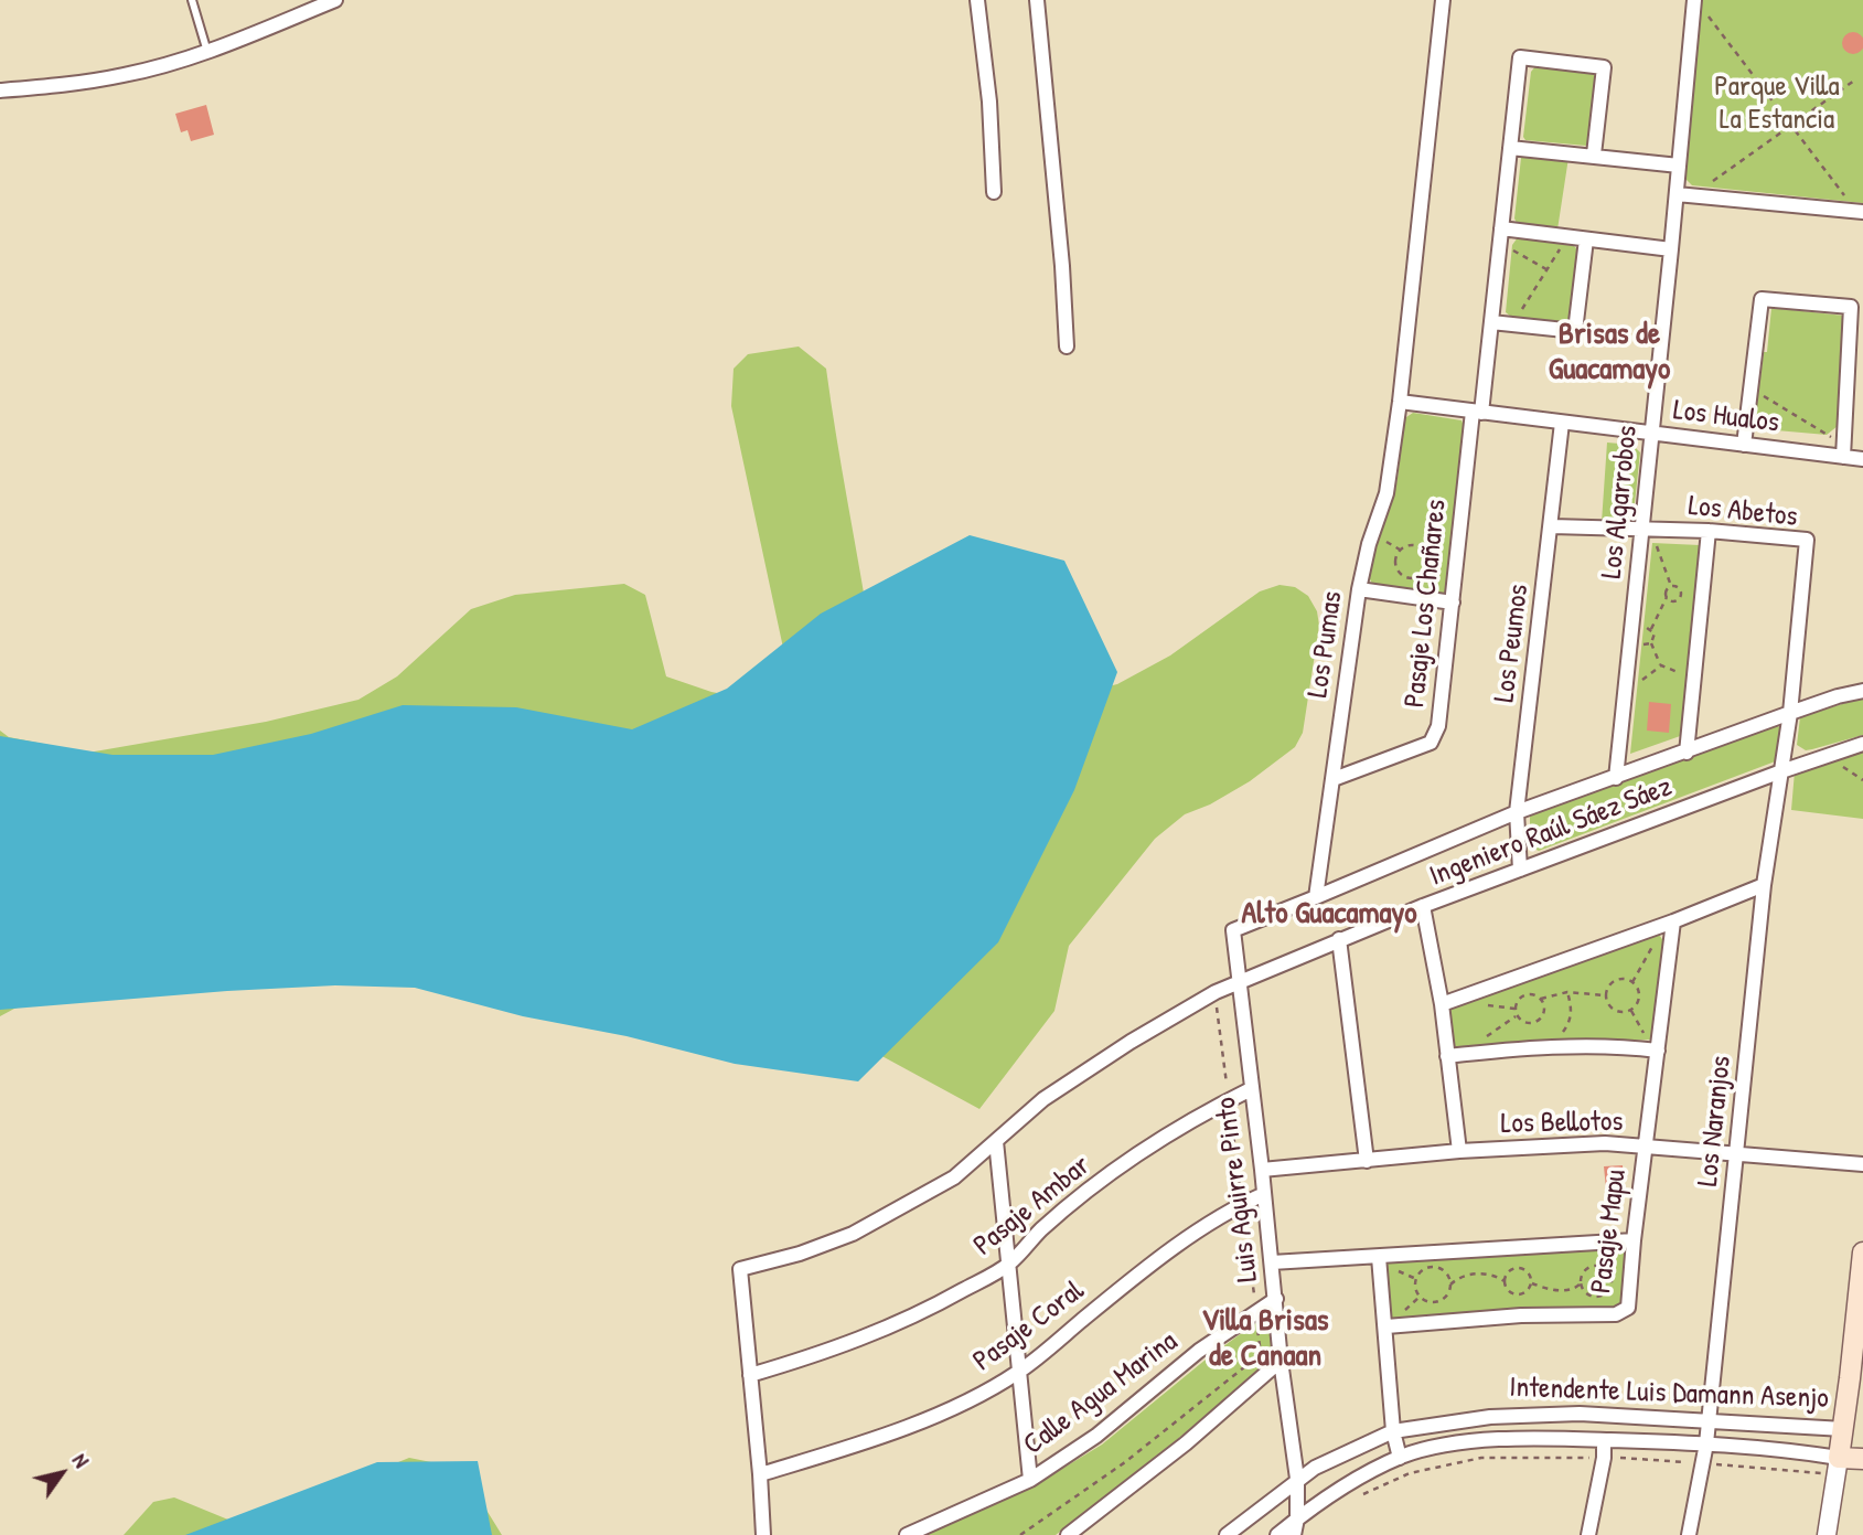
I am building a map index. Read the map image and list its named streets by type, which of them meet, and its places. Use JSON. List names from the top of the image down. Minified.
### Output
{"streets":{"main road":["Intendente Luis Damann Asenjo"],"street":["Los Hualos","Los Algarrobos","Los Abetos","Pasaje Los Chañares","Los Peumos","Los Pumas","Ingeniero Raúl Sáez Sáez","Los Naranjos","Los Bellotos","Luis Aguirre Pinto","Pasaje Ambar","Pasaje Mapu","Pasaje Coral","Calle Agua Marina"]},"crossings":[["Los Hualos","Los Algarrobos"],["Los Hualos","Pasaje Los Chañares"],["Los Hualos","Los Peumos"],["Los Hualos","Los Pumas"],["Los Algarrobos","Los Abetos"],["Los Algarrobos","Ingeniero Raúl Sáez Sáez"],["Los Abetos","Los Peumos"],["Los Abetos","Ingeniero Raúl Sáez Sáez"],["Los Abetos","Los Naranjos"],["Pasaje Los Chañares","Los Pumas"],["Los Peumos","Ingeniero Raúl Sáez Sáez"],["Los Pumas","Ingeniero Raúl Sáez Sáez"],["Ingeniero Raúl Sáez Sáez","Los Naranjos"],["Ingeniero Raúl Sáez Sáez","Luis Aguirre Pinto"],["Ingeniero Raúl Sáez Sáez","Pasaje Ambar"],["Los Naranjos","Los Bellotos"],["Los Naranjos","Intendente Luis Damann Asenjo"],["Los Bellotos","Luis Aguirre Pinto"],["Los Bellotos","Pasaje Mapu"],["Luis Aguirre Pinto","Pasaje Ambar"],["Luis Aguirre Pinto","Pasaje Coral"],["Luis Aguirre Pinto","Calle Agua Marina"],["Luis Aguirre Pinto","Intendente Luis Damann Asenjo"]],"districts":["Brisas de Guacamayo","Alto Guacamayo","Villa Brisas de Canaan"],"parks":["Parque Villa La Estancia"],"north":"top right"}
